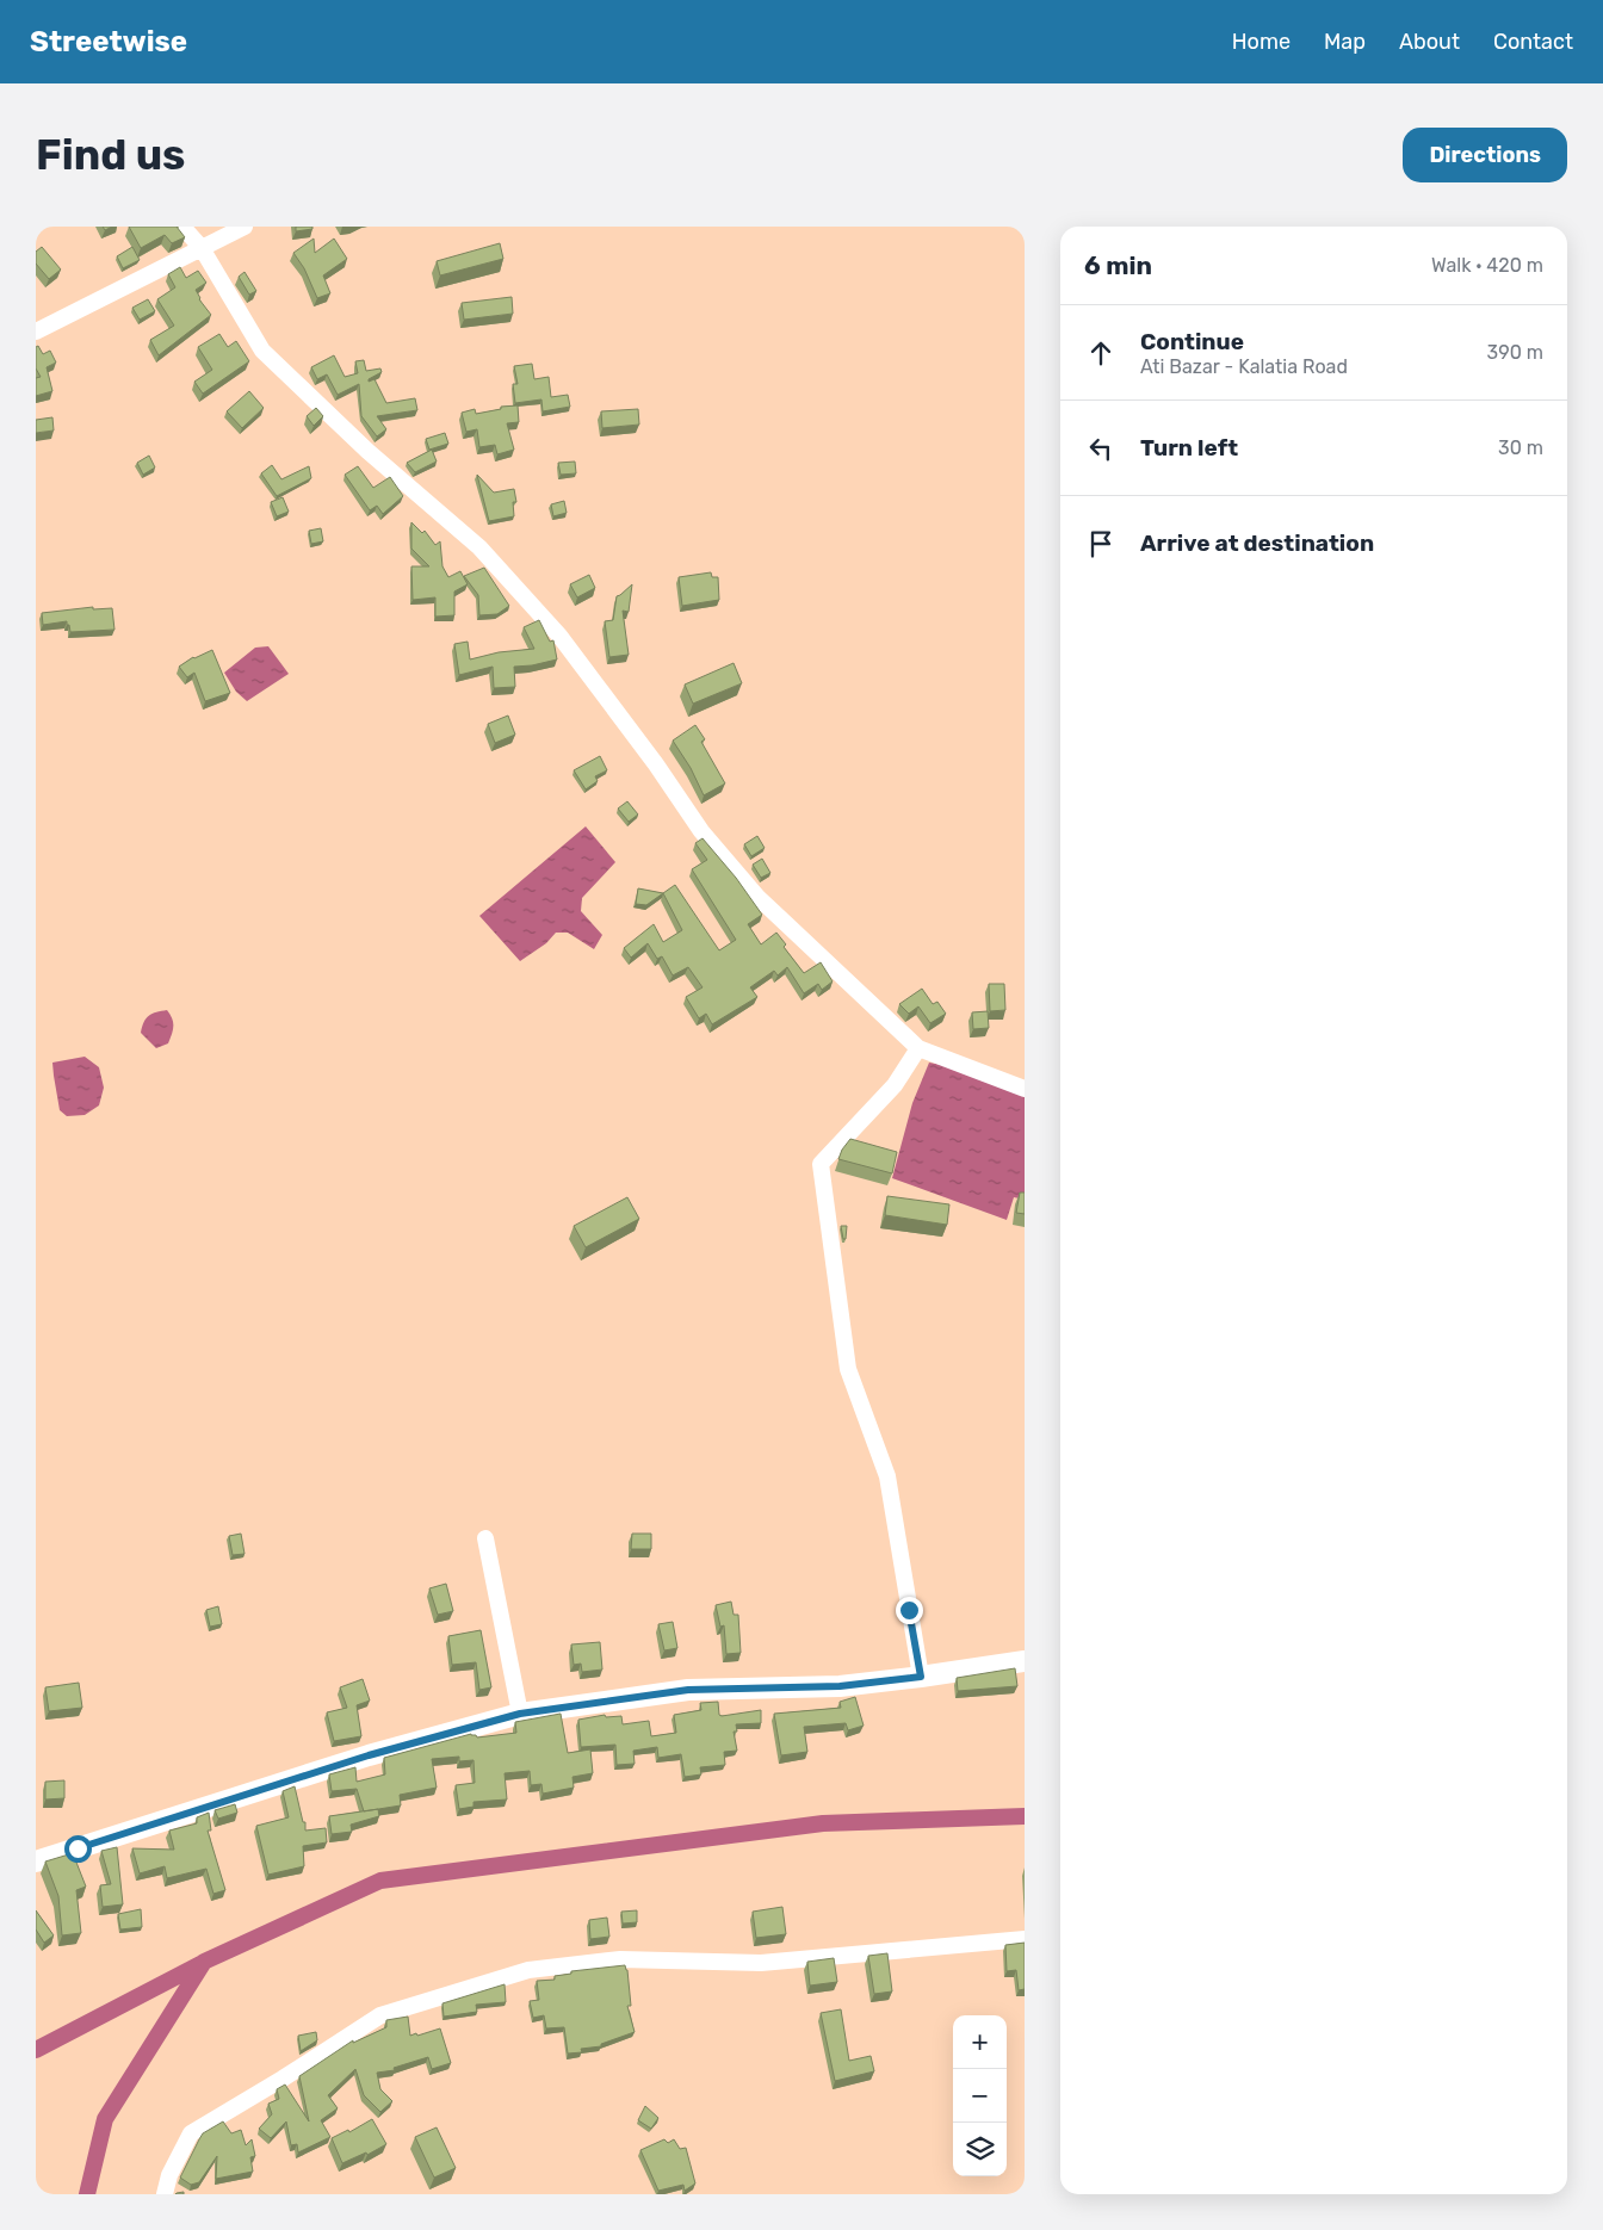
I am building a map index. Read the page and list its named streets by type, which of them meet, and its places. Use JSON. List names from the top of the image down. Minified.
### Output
{"page":{"header":"Streetwise","nav":["Home","Map","About","Contact"],"buttons":"Directions","title":"Find us","heading":["6 min","Walk · 420 m"],"list":[["Continue","Ati Bazar - Kalatia Road","390 m"],["Turn left","30 m"],"Arrive at destination"],"map_buttons":["+","−"]}}
